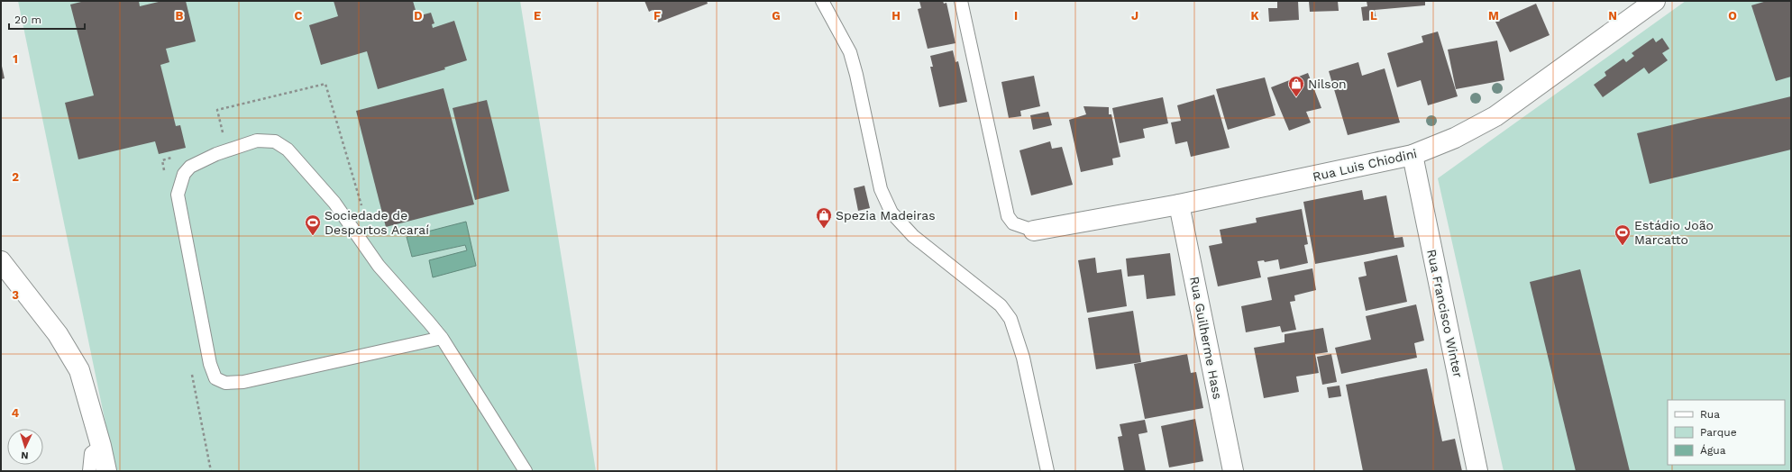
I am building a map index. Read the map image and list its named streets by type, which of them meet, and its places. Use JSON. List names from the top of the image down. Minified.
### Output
{"streets":{"street":["Rua Luis Chiodini","Rua Francisco Winter","Rua Guilherme Hass"]},"crossings":[["Rua Luis Chiodini","Rua Francisco Winter"],["Rua Luis Chiodini","Rua Guilherme Hass"]],"places":{"shop":["Nilson","Spezia Madeiras"],"sports":["Sociedade de Desportos Acaraí","Estádio João Marcatto"]},"legend":["Rua","Parque","Água"],"scale_bar":"20 m","north":"bottom","grid":{"columns":["B","C","D","E","F","G","H","I","J","K","L","M","N","O"],"rows":["1","2","3","4"]}}
